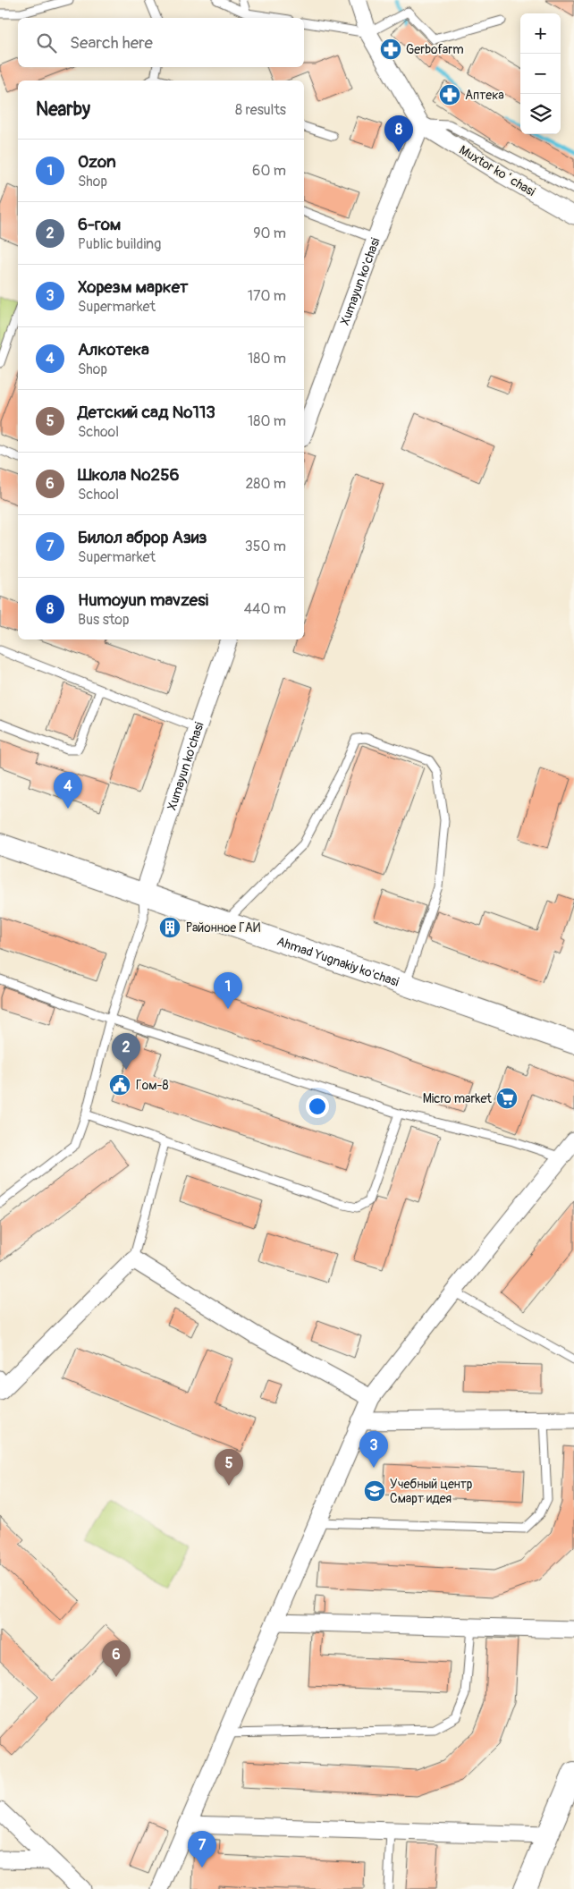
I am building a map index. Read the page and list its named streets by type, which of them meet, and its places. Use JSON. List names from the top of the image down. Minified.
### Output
{"streets":{"street":["Muxtor koʻchasi","Xumayun ko'chasi","Ahmad Yugnakiy ko'chasi"]},"crossings":[["Muxtor koʻchasi","Xumayun ko'chasi"],["Xumayun ko'chasi","Ahmad Yugnakiy ko'chasi"]],"places":{"pharmacy":["Gerbofarm","Аптека"],"building":["Районное ГАИ"],"public building":["Гом-8"],"supermarket":["Micro market"],"school or university":["Учебный центр Смарт идея"]},"page":{"map_buttons":["+","−"],"search":"Search here","heading":["Nearby","8 results"],"pins":["8","4","1","2","3","5","6","7"],"list":[{"mark":"1","name":"Ozon","note":"Shop","value":"60 m"},{"mark":"2","name":"6-гом","note":"Public building","value":"90 m"},{"mark":"3","name":"Хорезм маркет","note":"Supermarket","value":"170 m"},{"mark":"4","name":"Алкотека","note":"Shop","value":"180 m"},{"mark":"5","name":"Детский сад №113","note":"School","value":"180 m"},{"mark":"6","name":"Школа №256","note":"School","value":"280 m"},{"mark":"7","name":"Билол аброр Азиз","note":"Supermarket","value":"350 m"},{"mark":"8","name":"Humoyun mavzesi","note":"Bus stop","value":"440 m"}]}}
